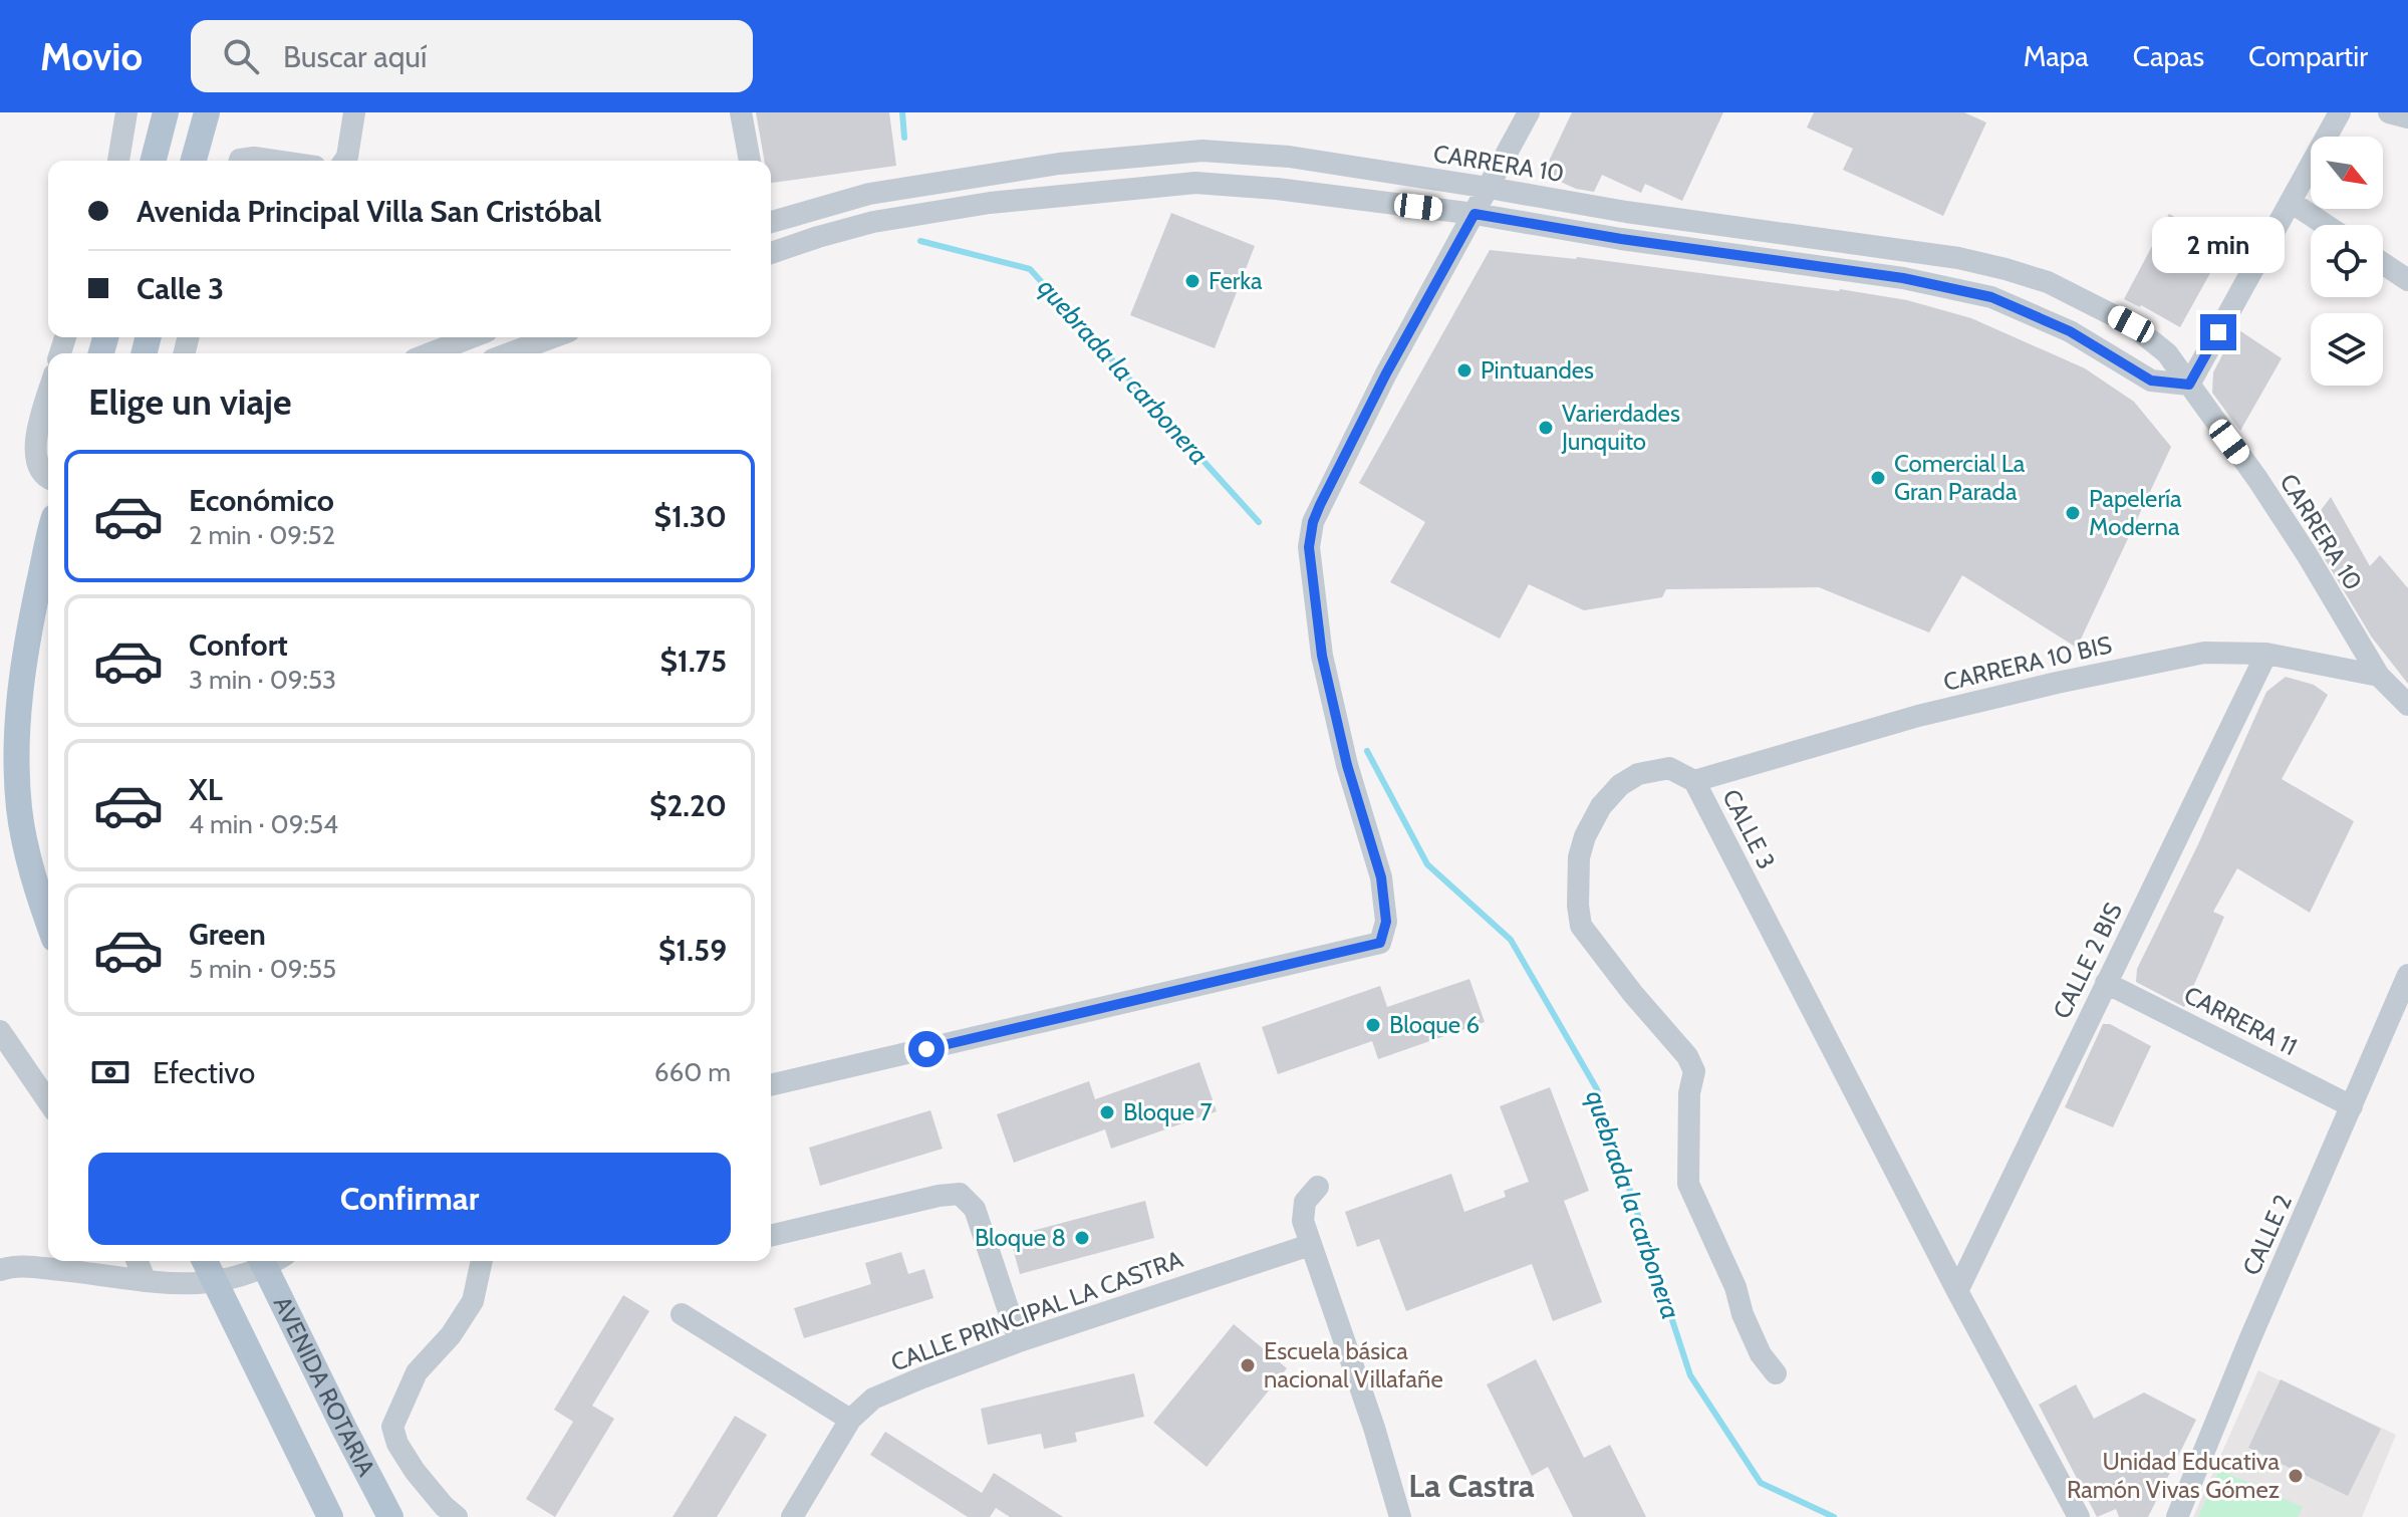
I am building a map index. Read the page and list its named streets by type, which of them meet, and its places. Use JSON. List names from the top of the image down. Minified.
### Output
{"streets":{"main road":["AVENIDA ROTARIA"],"street":["CARRERA 10","CARRERA 10 BIS","CALLE 3","CALLE 2 BIS","CARRERA 11","CALLE 2","CALLE PRINCIPAL LA CASTRA"]},"crossings":[["CARRERA 10","CARRERA 10 BIS"],["CARRERA 10 BIS","CALLE 3"],["CARRERA 10 BIS","CALLE 2 BIS"],["CALLE 3","CALLE 2 BIS"],["CALLE 2 BIS","CARRERA 11"],["CARRERA 11","CALLE 2"]],"districts":["La Castra"],"water":["quebrada la carbonera"],"places":["Ferka","Pintuandes","Varierdades Junquito","Comercial La Gran Parada","Papelería Moderna","Bloque 6","Bloque 7","Bloque 8","Escuela básica nacional Villafañe","Unidad Educativa Ramón Vivas Gómez"],"north":"bottom right","page":{"header":"Movio","search":"Buscar aquí","nav":["Mapa","Capas","Compartir"],"banner":["Avenida Principal Villa San Cristóbal","Calle 3"],"bubble":"2 min","heading":"Elige un viaje","list":[{"name":"Económico","note":"2 min · 09:52","value":"$1.30"},{"name":"Confort","note":"3 min · 09:53","value":"$1.75"},{"name":"XL","note":"4 min · 09:54","value":"$2.20"},{"name":"Green","note":"5 min · 09:55","value":"$1.59"}],"pay":["Efectivo","660 m"],"buttons":"Confirmar"}}
